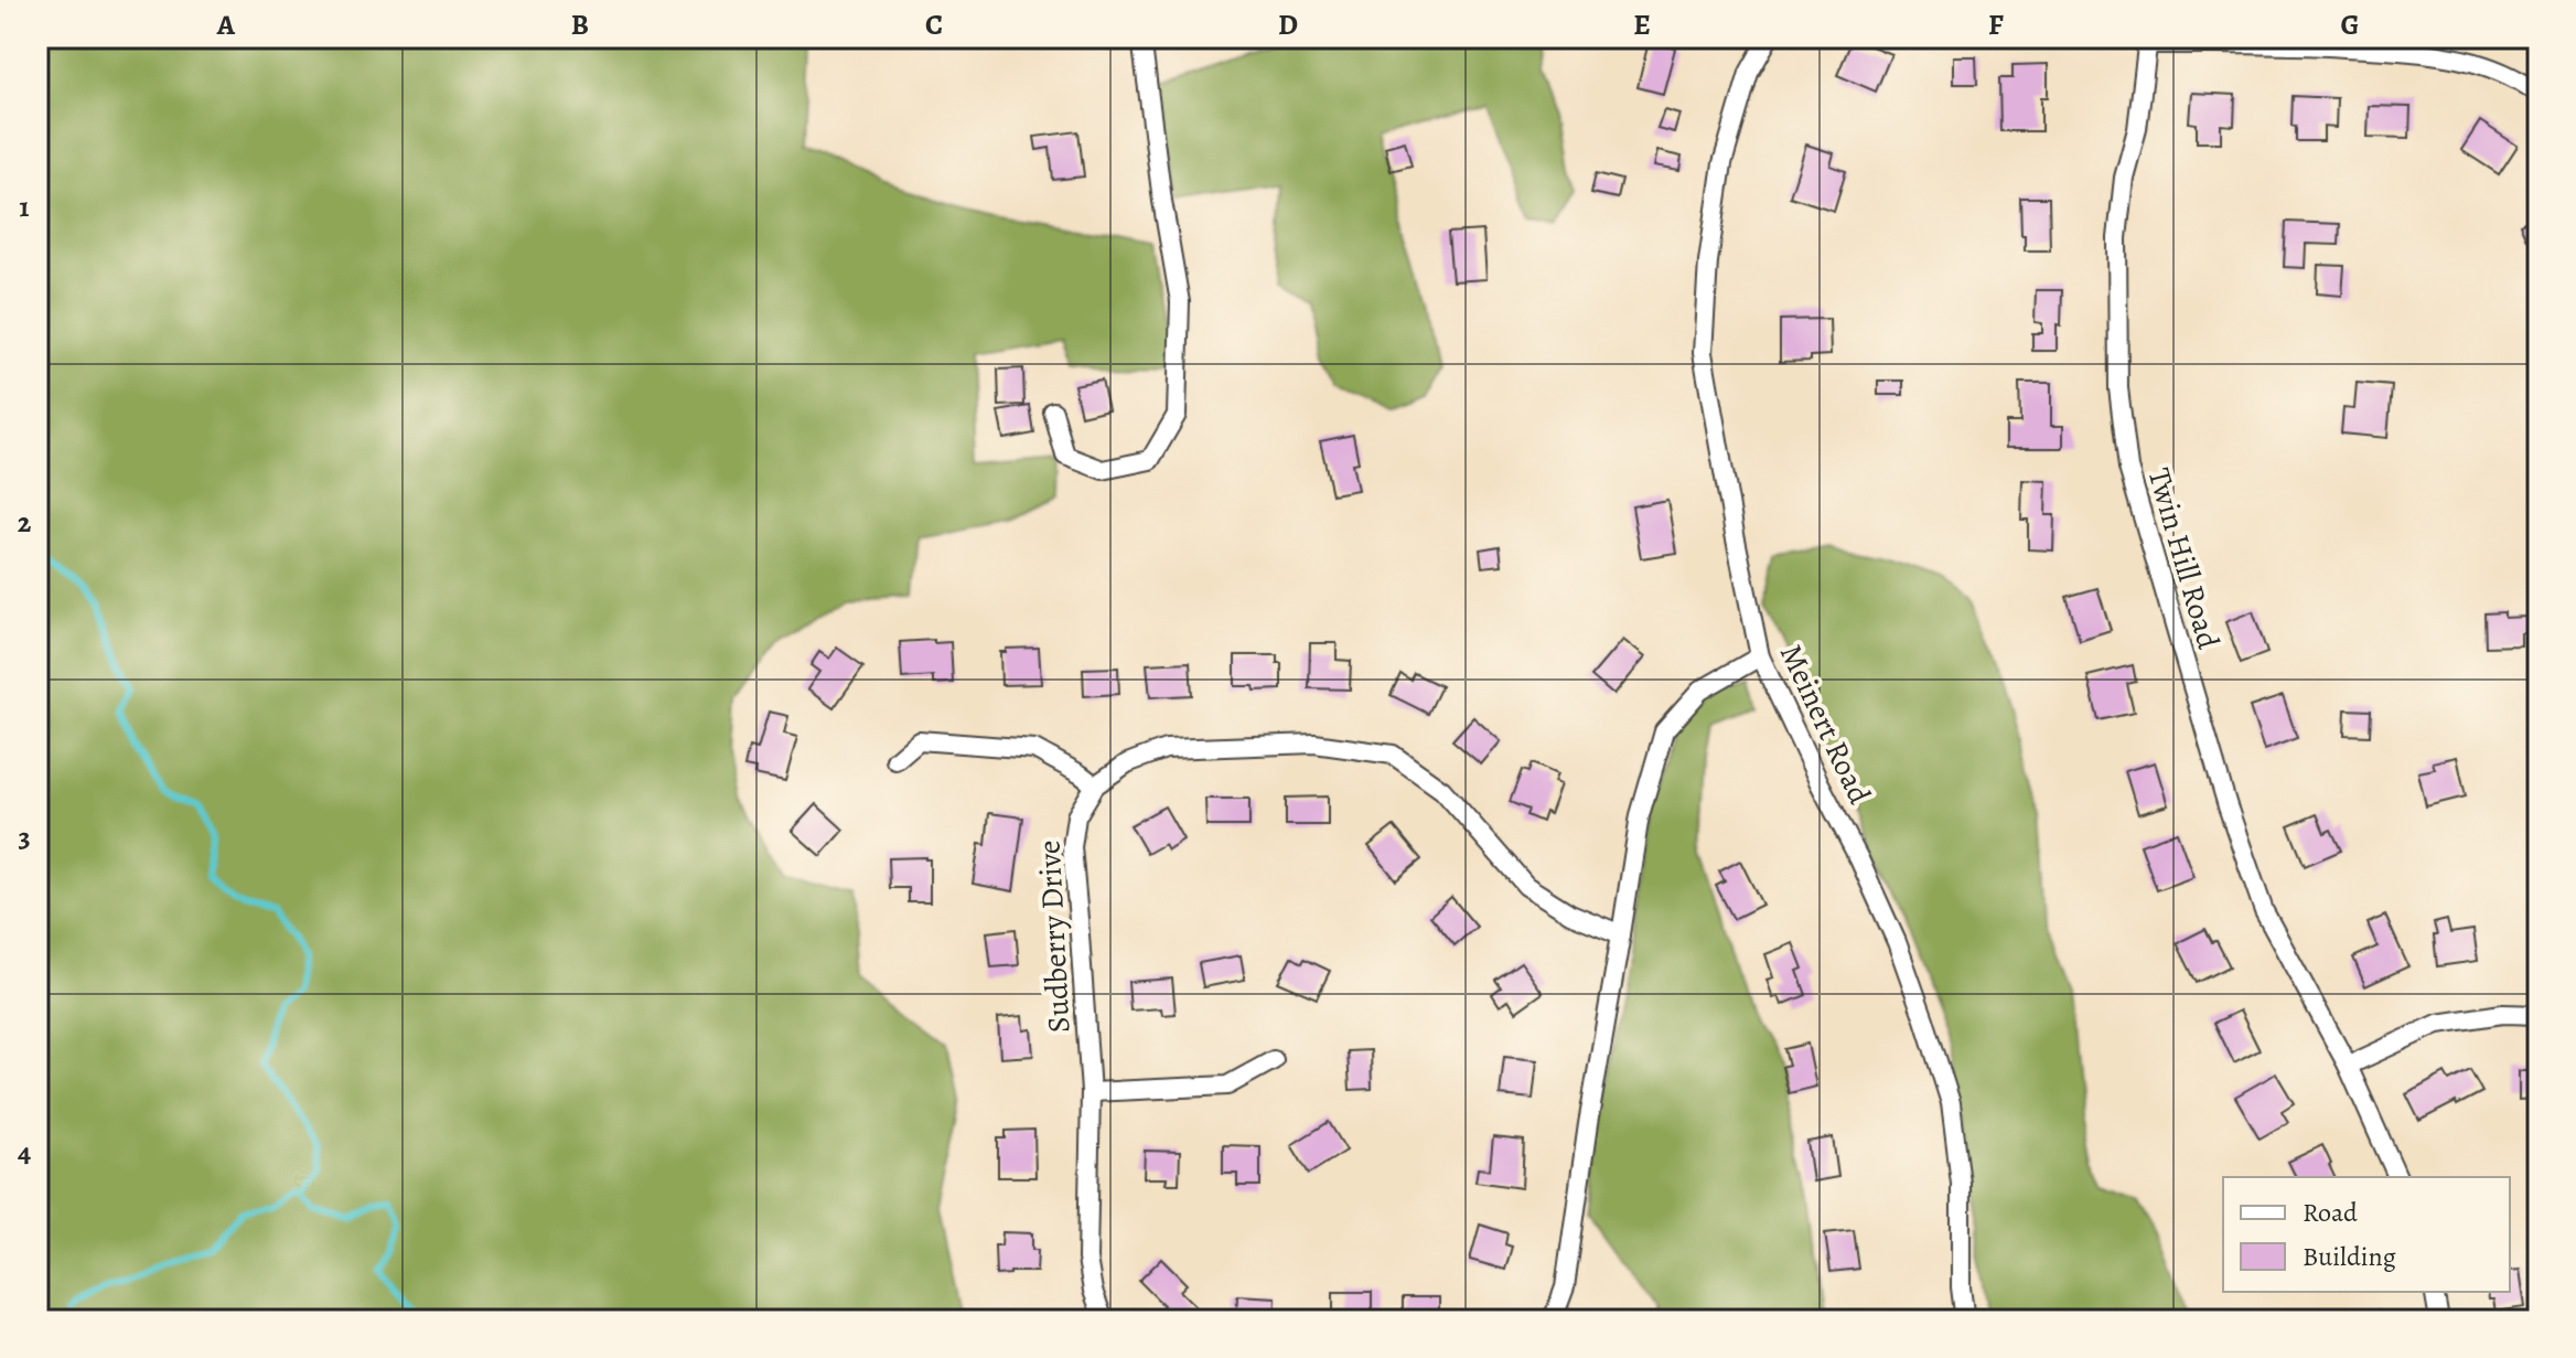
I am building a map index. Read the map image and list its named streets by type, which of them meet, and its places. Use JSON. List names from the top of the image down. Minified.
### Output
{"streets":{"street":["Twin Hill Road","Meinert Road","Sudberry Drive"]},"legend":["Road","Building"],"grid":{"columns":["A","B","C","D","E","F","G"],"rows":["1","2","3","4"]}}
